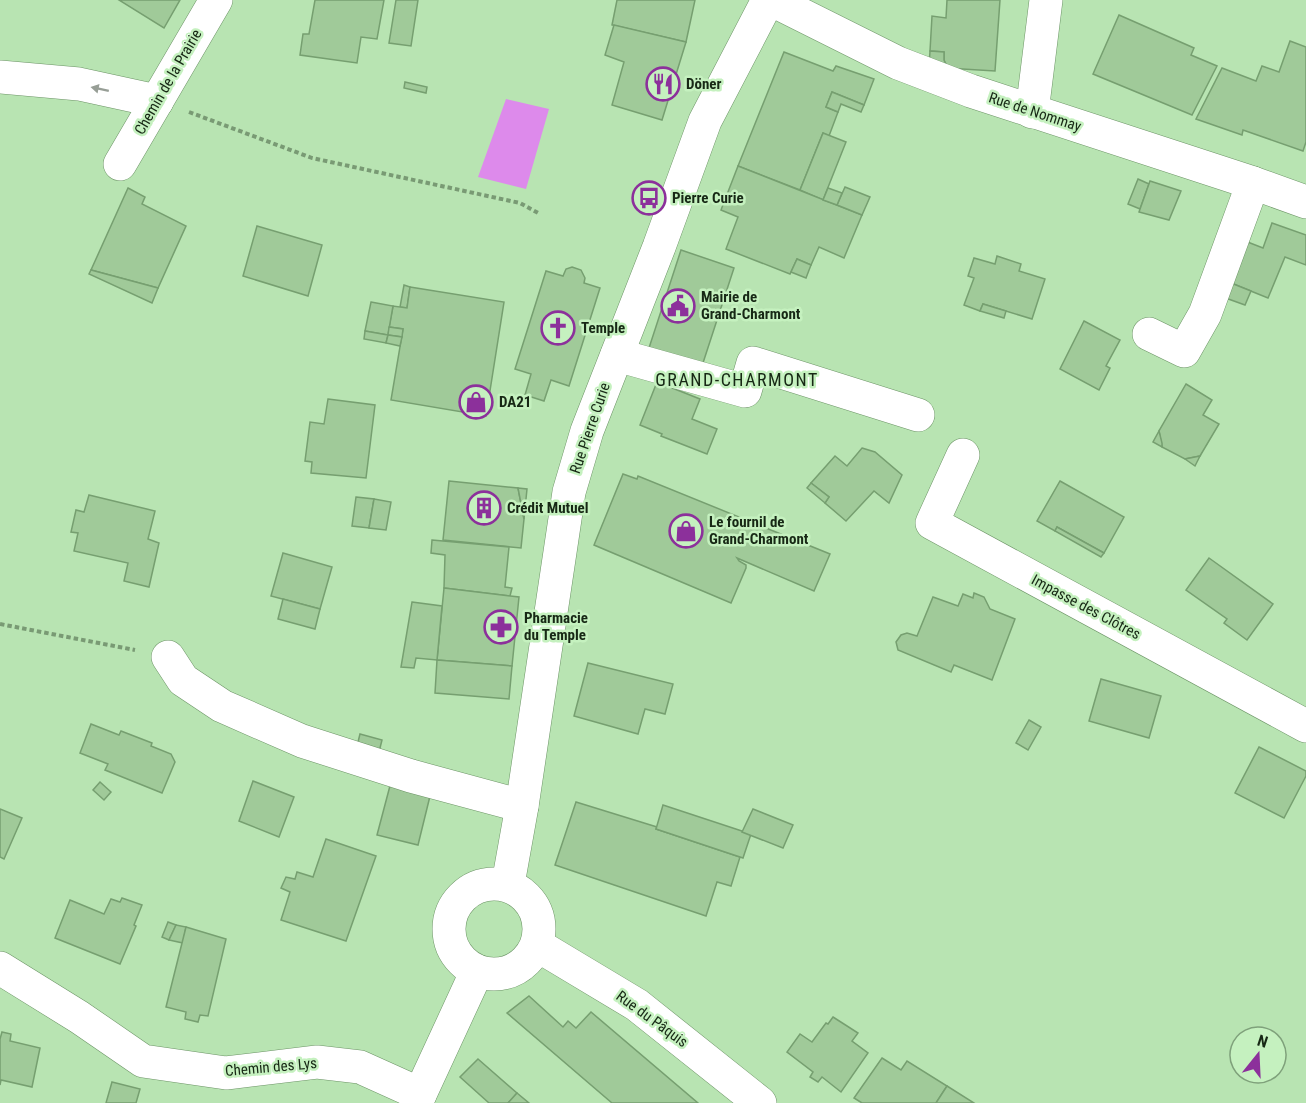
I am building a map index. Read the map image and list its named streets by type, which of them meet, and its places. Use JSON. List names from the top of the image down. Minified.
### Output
{"streets":{"street":["Chemin de la Prairie","Rue de Nommay","Rue Pierre Curie","Impasse des Clôtres","Rue du Pâquis","Chemin des Lys"]},"crossings":[["Rue de Nommay","Rue Pierre Curie"],["Rue Pierre Curie","Rue du Pâquis"]],"districts":["GRAND-CHARMONT"],"places":{"restaurant":["Döner"],"bus stop":["Pierre Curie"],"public building":["Mairie de Grand-Charmont"],"church":["Temple"],"shop":["DA21","Le fournil de Grand-Charmont"],"building":["Crédit Mutuel"],"pharmacy":["Pharmacie du Temple"]},"north":"top"}
